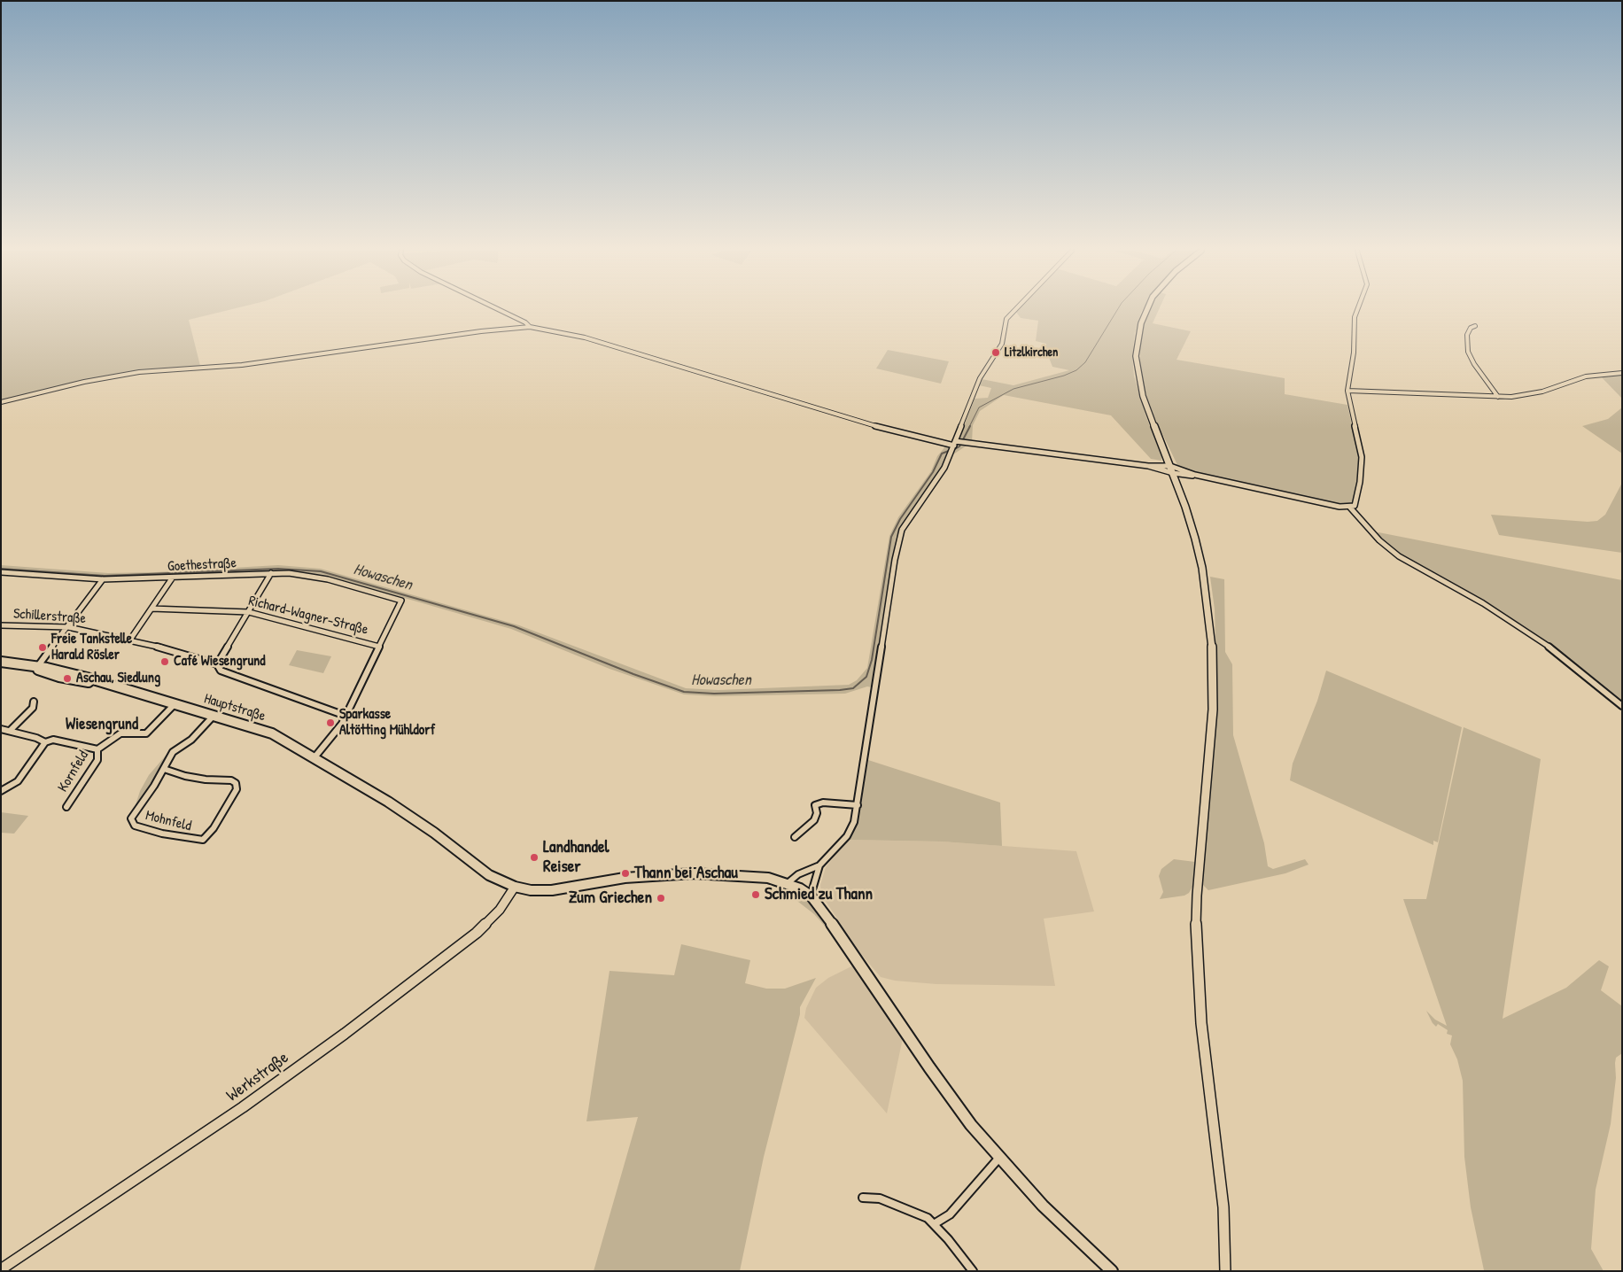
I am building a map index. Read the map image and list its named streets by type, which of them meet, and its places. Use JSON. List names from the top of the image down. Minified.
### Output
{"streets":{"main road":["Hauptstraße"],"street":["Goethestraße","Richard-Wagner-Straße","Schillerstraße","Kornfeld","Mohnfeld","Werkstraße"]},"crossings":[["Goethestraße","Richard-Wagner-Straße"],["Hauptstraße","Kornfeld"],["Hauptstraße","Mohnfeld"],["Hauptstraße","Werkstraße"]],"districts":["Wiesengrund"],"water":["Howaschen"],"places":["Litzlkirchen","Freie Tankstelle Harald Rösler","Café Wiesengrund","Aschau, Siedlung","Sparkasse Altötting Mühldorf","Landhandel Reiser","Thann bei Aschau","Schmied zu Thann","Zum Griechen"]}
